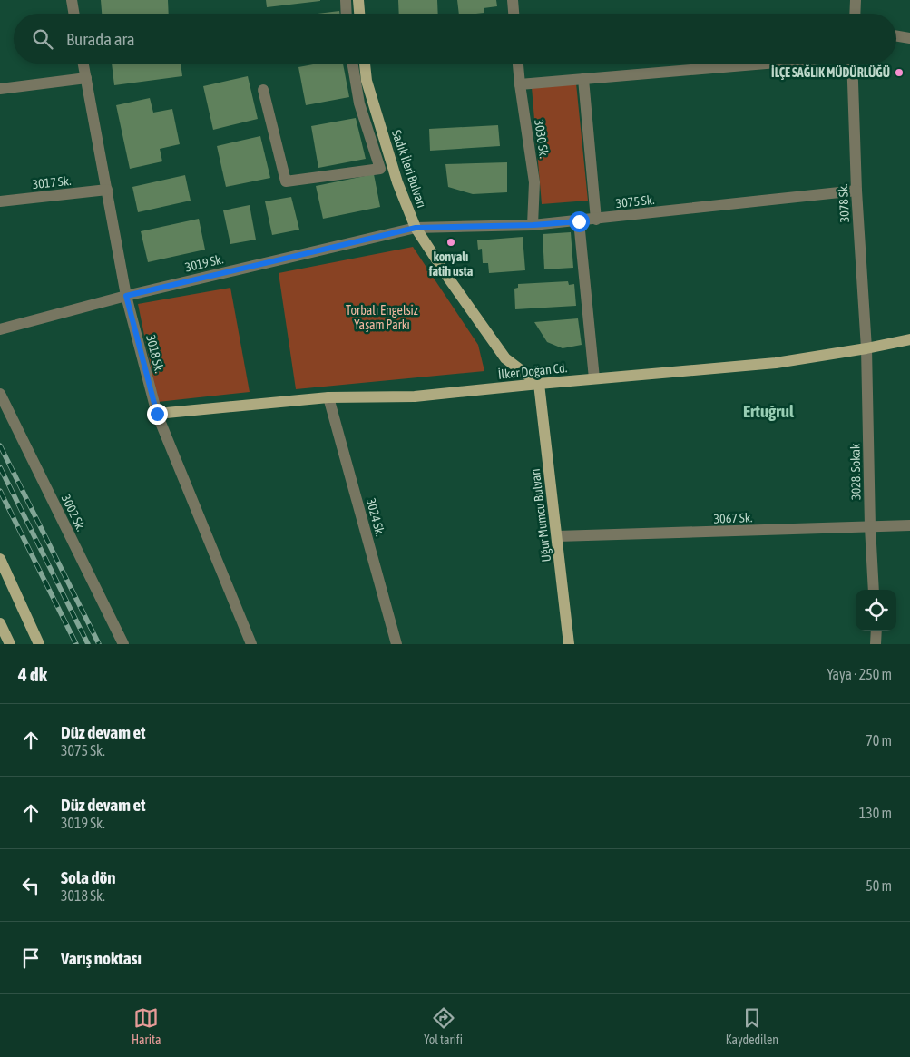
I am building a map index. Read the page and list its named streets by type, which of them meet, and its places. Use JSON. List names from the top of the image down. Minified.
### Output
{"streets":{"main road":["Sadık İleri Bulvarı","İlker Doğan Cd.","Uğur Mumcu Bulvarı"],"street":["3030 Sk.","3017 Sk.","3075 Sk.","3078 Sk.","3019 Sk.","3018 Sk.","3028. Sokak","3002 Sk.","3024 Sk.","3067 Sk."]},"crossings":[["3030 Sk.","3075 Sk."],["Sadık İleri Bulvarı","3075 Sk."],["Sadık İleri Bulvarı","3019 Sk."],["Sadık İleri Bulvarı","İlker Doğan Cd."],["Sadık İleri Bulvarı","Uğur Mumcu Bulvarı"],["3017 Sk.","3018 Sk."],["3075 Sk.","3078 Sk."],["3075 Sk.","3019 Sk."],["3078 Sk.","İlker Doğan Cd."],["3078 Sk.","3028. Sokak"],["3019 Sk.","3018 Sk."],["3018 Sk.","İlker Doğan Cd."],["İlker Doğan Cd.","3028. Sokak"],["İlker Doğan Cd.","Uğur Mumcu Bulvarı"],["İlker Doğan Cd.","3024 Sk."],["3028. Sokak","3067 Sk."],["Uğur Mumcu Bulvarı","3067 Sk."]],"districts":["Ertuğrul"],"parks":["Torbalı Engelsiz Yaşam Parkı"],"places":["İLÇE SAĞLIK MÜDÜRLÜĞÜ","konyalı fatih usta"],"page":{"search":"Burada ara","heading":["4 dk","Yaya · 250 m"],"list":[["Düz devam et","3075 Sk.","70 m"],["Düz devam et","3019 Sk.","130 m"],["Sola dön","3018 Sk.","50 m"],"Varış noktası"],"nav":["Harita","Yol tarifi","Kaydedilen"]}}
